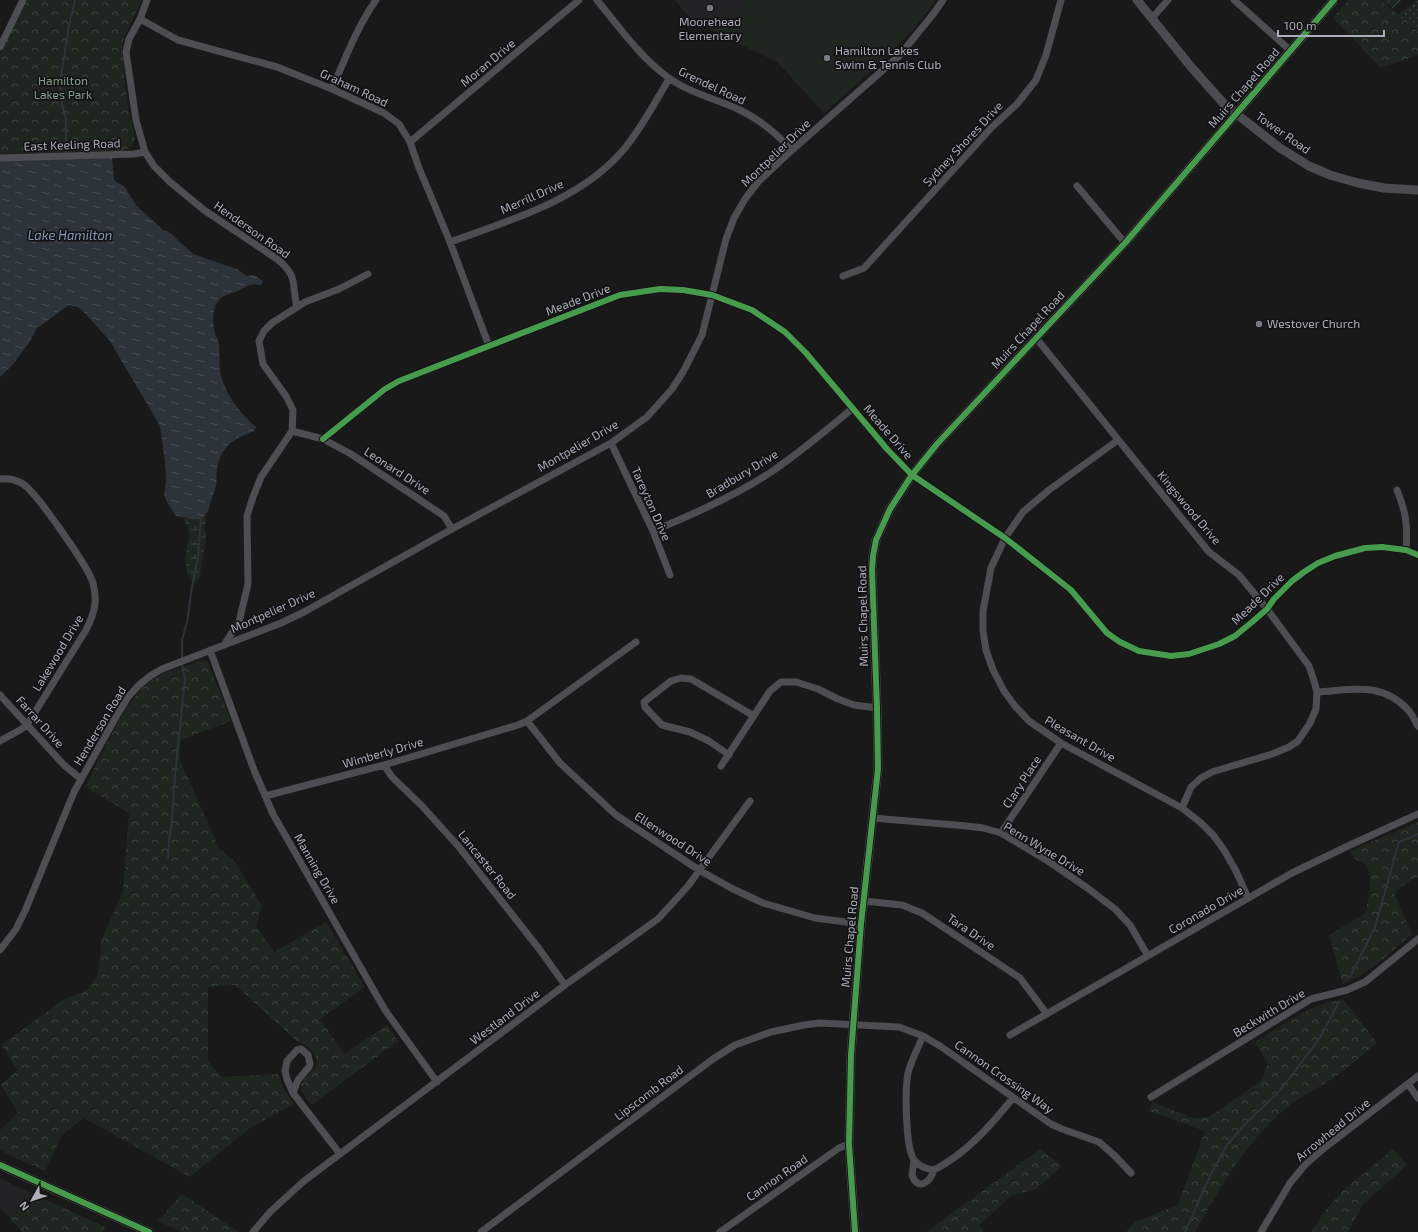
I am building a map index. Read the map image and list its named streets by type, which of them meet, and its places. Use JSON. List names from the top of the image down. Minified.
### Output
{"streets":{"main road":["Muirs Chapel Road","Tower Road"],"street":["Moran Drive","Grendel Road","Graham Road","Sydney Shores Drive","East Keeling Road","Montpelier Drive","Merrill Drive","Henderson Road","Meade Drive","Leonard Drive","Bradbury Drive","Tareyton Drive","Kingswood Drive","Lakewood Drive","Farrar Drive","Pleasant Drive","Wimberly Drive","Clary Place","Ellenwood Drive","Penn Wyne Drive","Lancaster Road","Manning Drive","Coronado Drive","Tara Drive","Beckwith Drive","Westland Drive","Cannon Crossing Way","Lipscomb Road","Arrowhead Drive","Cannon Road"]},"crossings":[["Moran Drive","Graham Road"],["Grendel Road","Montpelier Drive"],["Grendel Road","Merrill Drive"],["Graham Road","Merrill Drive"],["Graham Road","Henderson Road"],["Graham Road","Meade Drive"],["Muirs Chapel Road","Tower Road"],["Muirs Chapel Road","Meade Drive"],["Muirs Chapel Road","Kingswood Drive"],["Muirs Chapel Road","Ellenwood Drive"],["Muirs Chapel Road","Penn Wyne Drive"],["Muirs Chapel Road","Tara Drive"],["Muirs Chapel Road","Cannon Crossing Way"],["Muirs Chapel Road","Lipscomb Road"],["Muirs Chapel Road","Cannon Road"],["East Keeling Road","Henderson Road"],["Montpelier Drive","Henderson Road"],["Montpelier Drive","Meade Drive"],["Montpelier Drive","Leonard Drive"],["Montpelier Drive","Tareyton Drive"],["Henderson Road","Farrar Drive"],["Henderson Road","Manning Drive"],["Meade Drive","Leonard Drive"],["Meade Drive","Bradbury Drive"],["Meade Drive","Kingswood Drive"],["Meade Drive","Pleasant Drive"],["Bradbury Drive","Tareyton Drive"],["Kingswood Drive","Pleasant Drive"],["Lakewood Drive","Farrar Drive"],["Pleasant Drive","Clary Place"],["Pleasant Drive","Coronado Drive"],["Wimberly Drive","Ellenwood Drive"],["Wimberly Drive","Lancaster Road"],["Wimberly Drive","Manning Drive"],["Clary Place","Penn Wyne Drive"],["Ellenwood Drive","Westland Drive"],["Penn Wyne Drive","Coronado Drive"],["Lancaster Road","Westland Drive"],["Manning Drive","Westland Drive"],["Coronado Drive","Tara Drive"],["Cannon Crossing Way","Lipscomb Road"]],"water":["Lake Hamilton"],"parks":["Hamilton Lakes Park"],"places":["Moorehead Elementary","Hamilton Lakes Swim & Tennis Club","Westover Church"],"scale_bar":"100 m","north":"bottom left"}
